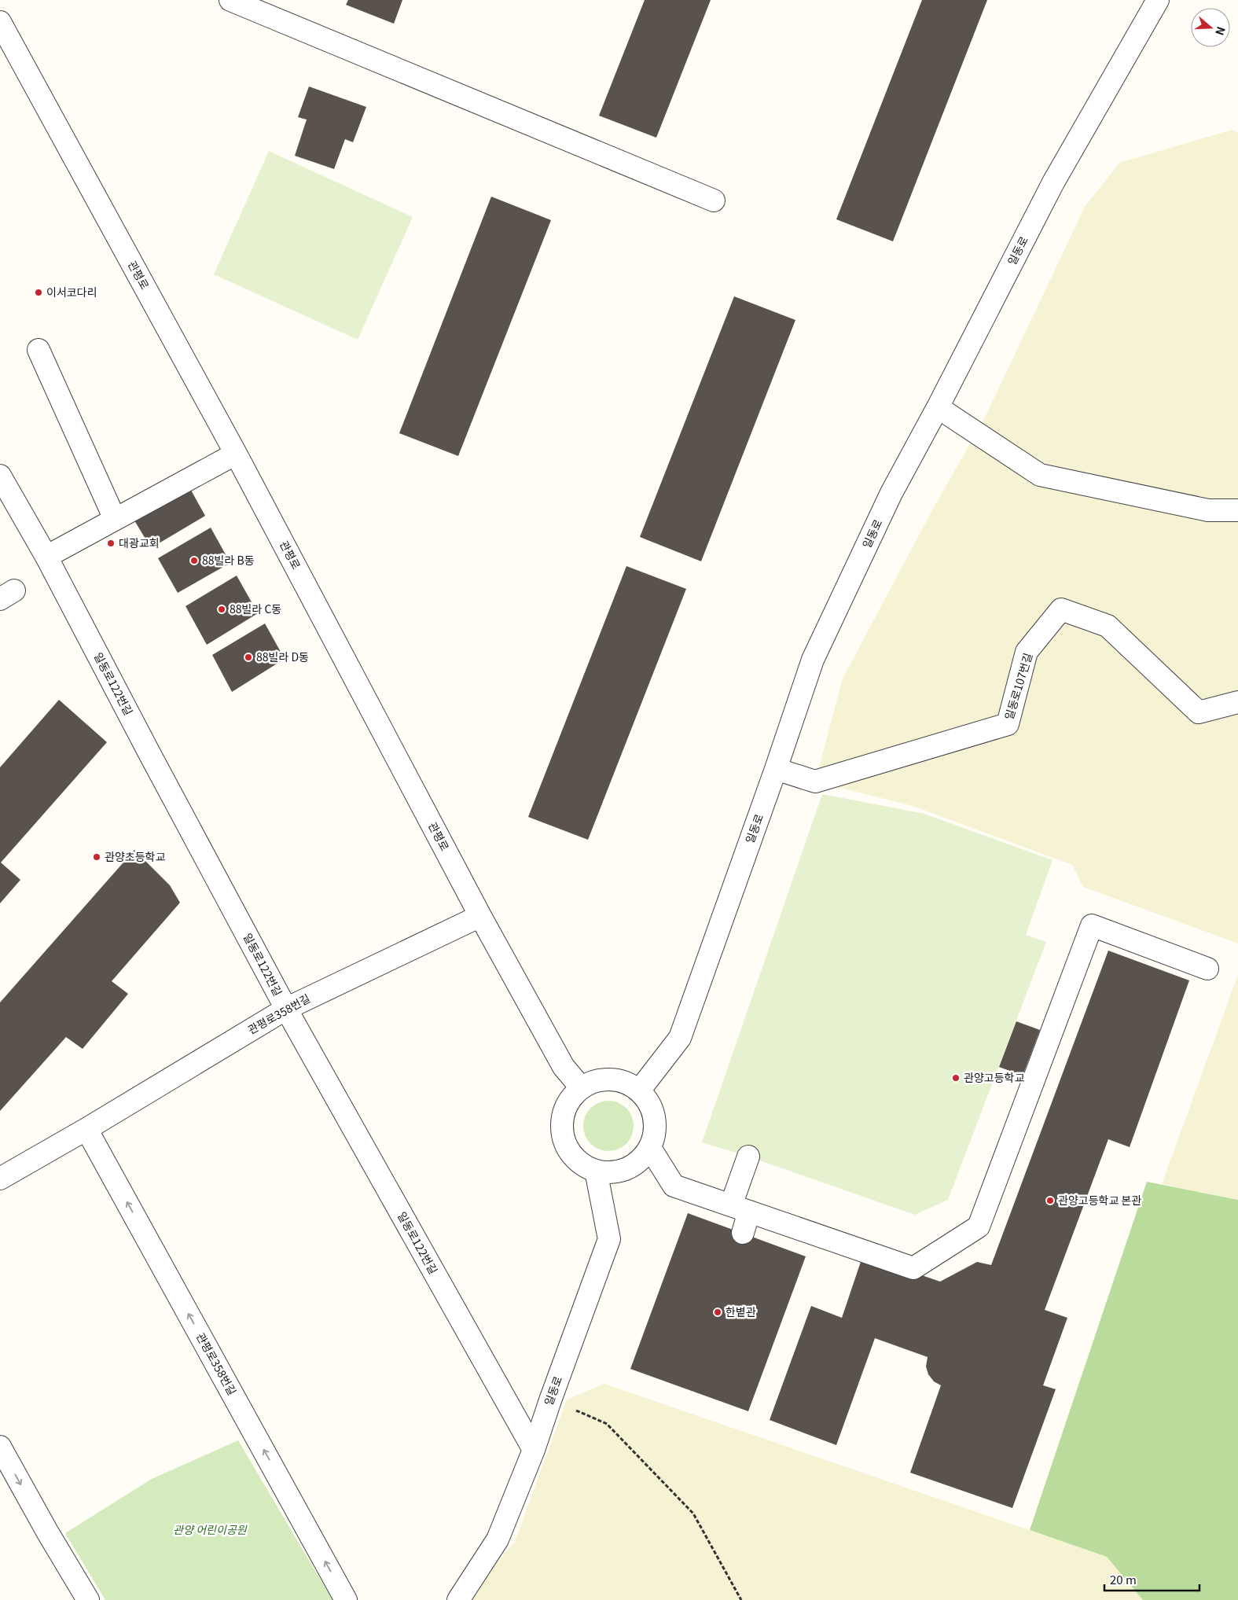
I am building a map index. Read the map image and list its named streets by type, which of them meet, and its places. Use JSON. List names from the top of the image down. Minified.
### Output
{"streets":{"street":["일동로","관평로","일동로122번길","일동로107번길","관평로358번길"]},"crossings":[["일동로","관평로"],["일동로","일동로122번길"],["일동로","일동로107번길"],["관평로","관평로358번길"],["일동로122번길","관평로358번길"]],"one_way":["관평로358번길"],"parks":["관양 어린이공원"],"places":["이서코다리","대광교회","88빌라 B동","88빌라 C동","88빌라 D동","관양초등학교","관양고등학교","관양고등학교 본관","한볕관"],"scale_bar":"20 m","north":"right"}
